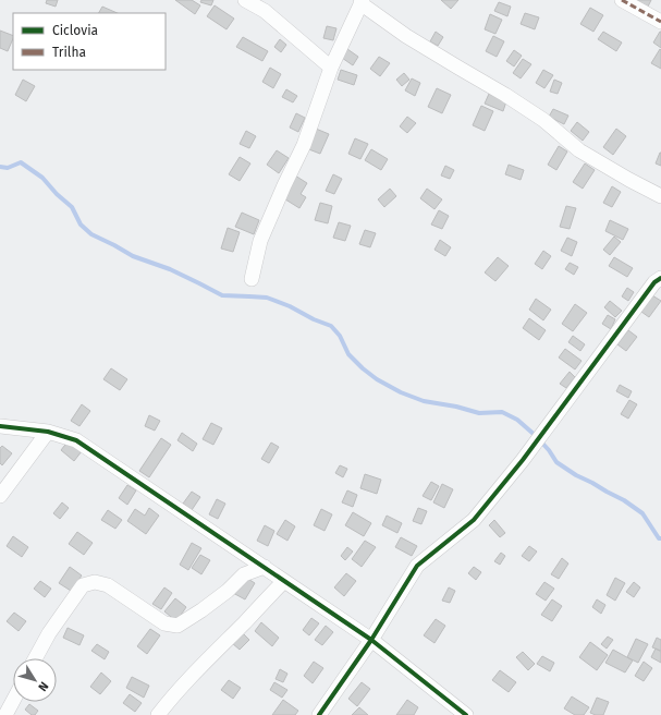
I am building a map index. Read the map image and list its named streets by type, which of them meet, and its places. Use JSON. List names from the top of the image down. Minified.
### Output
{"legend":["Ciclovia","Trilha"],"north":"bottom right"}
